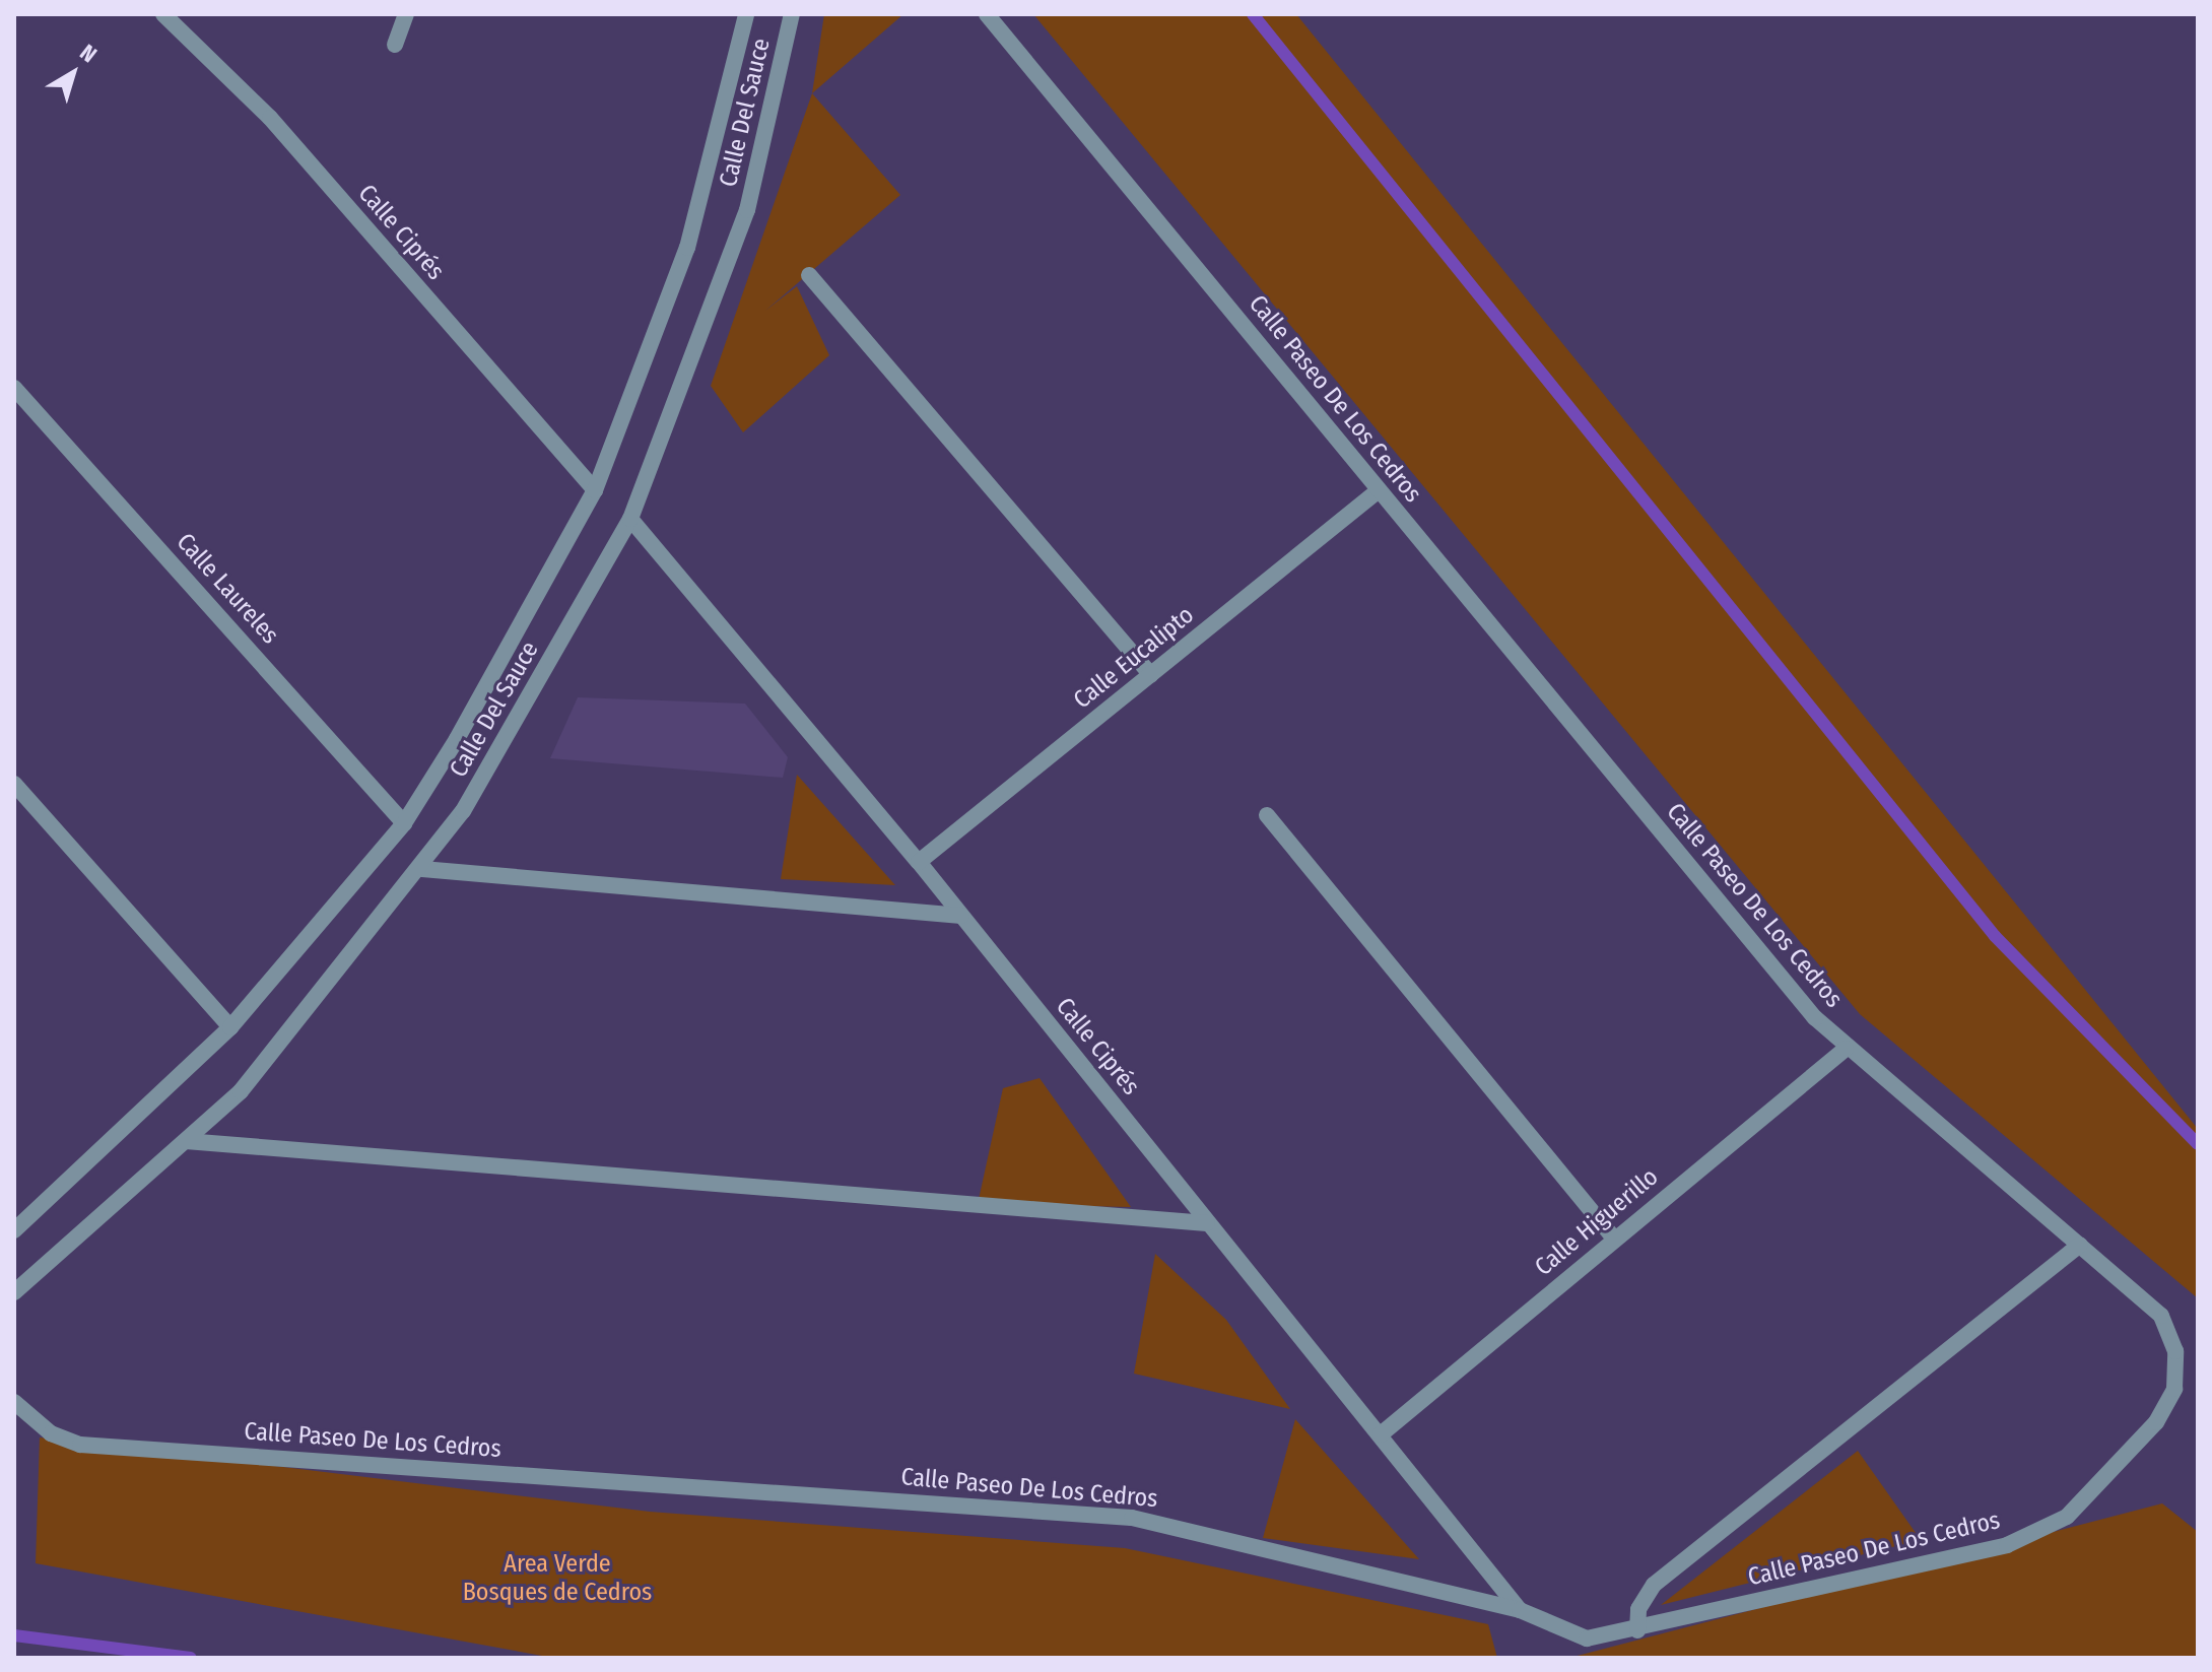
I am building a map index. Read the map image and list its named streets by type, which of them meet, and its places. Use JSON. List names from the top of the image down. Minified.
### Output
{"streets":{"street":["Calle Del Sauce","Calle Ciprés","Calle Paseo De Los Cedros","Calle Laureles","Calle Eucalipto","Calle Higuerillo"]},"crossings":[["Calle Del Sauce","Calle Ciprés"],["Calle Del Sauce","Calle Laureles"],["Calle Ciprés","Calle Paseo De Los Cedros"],["Calle Ciprés","Calle Eucalipto"],["Calle Ciprés","Calle Higuerillo"],["Calle Paseo De Los Cedros","Calle Eucalipto"],["Calle Paseo De Los Cedros","Calle Higuerillo"]],"parks":["Area Verde Bosques de Cedros"],"north":"top right"}
